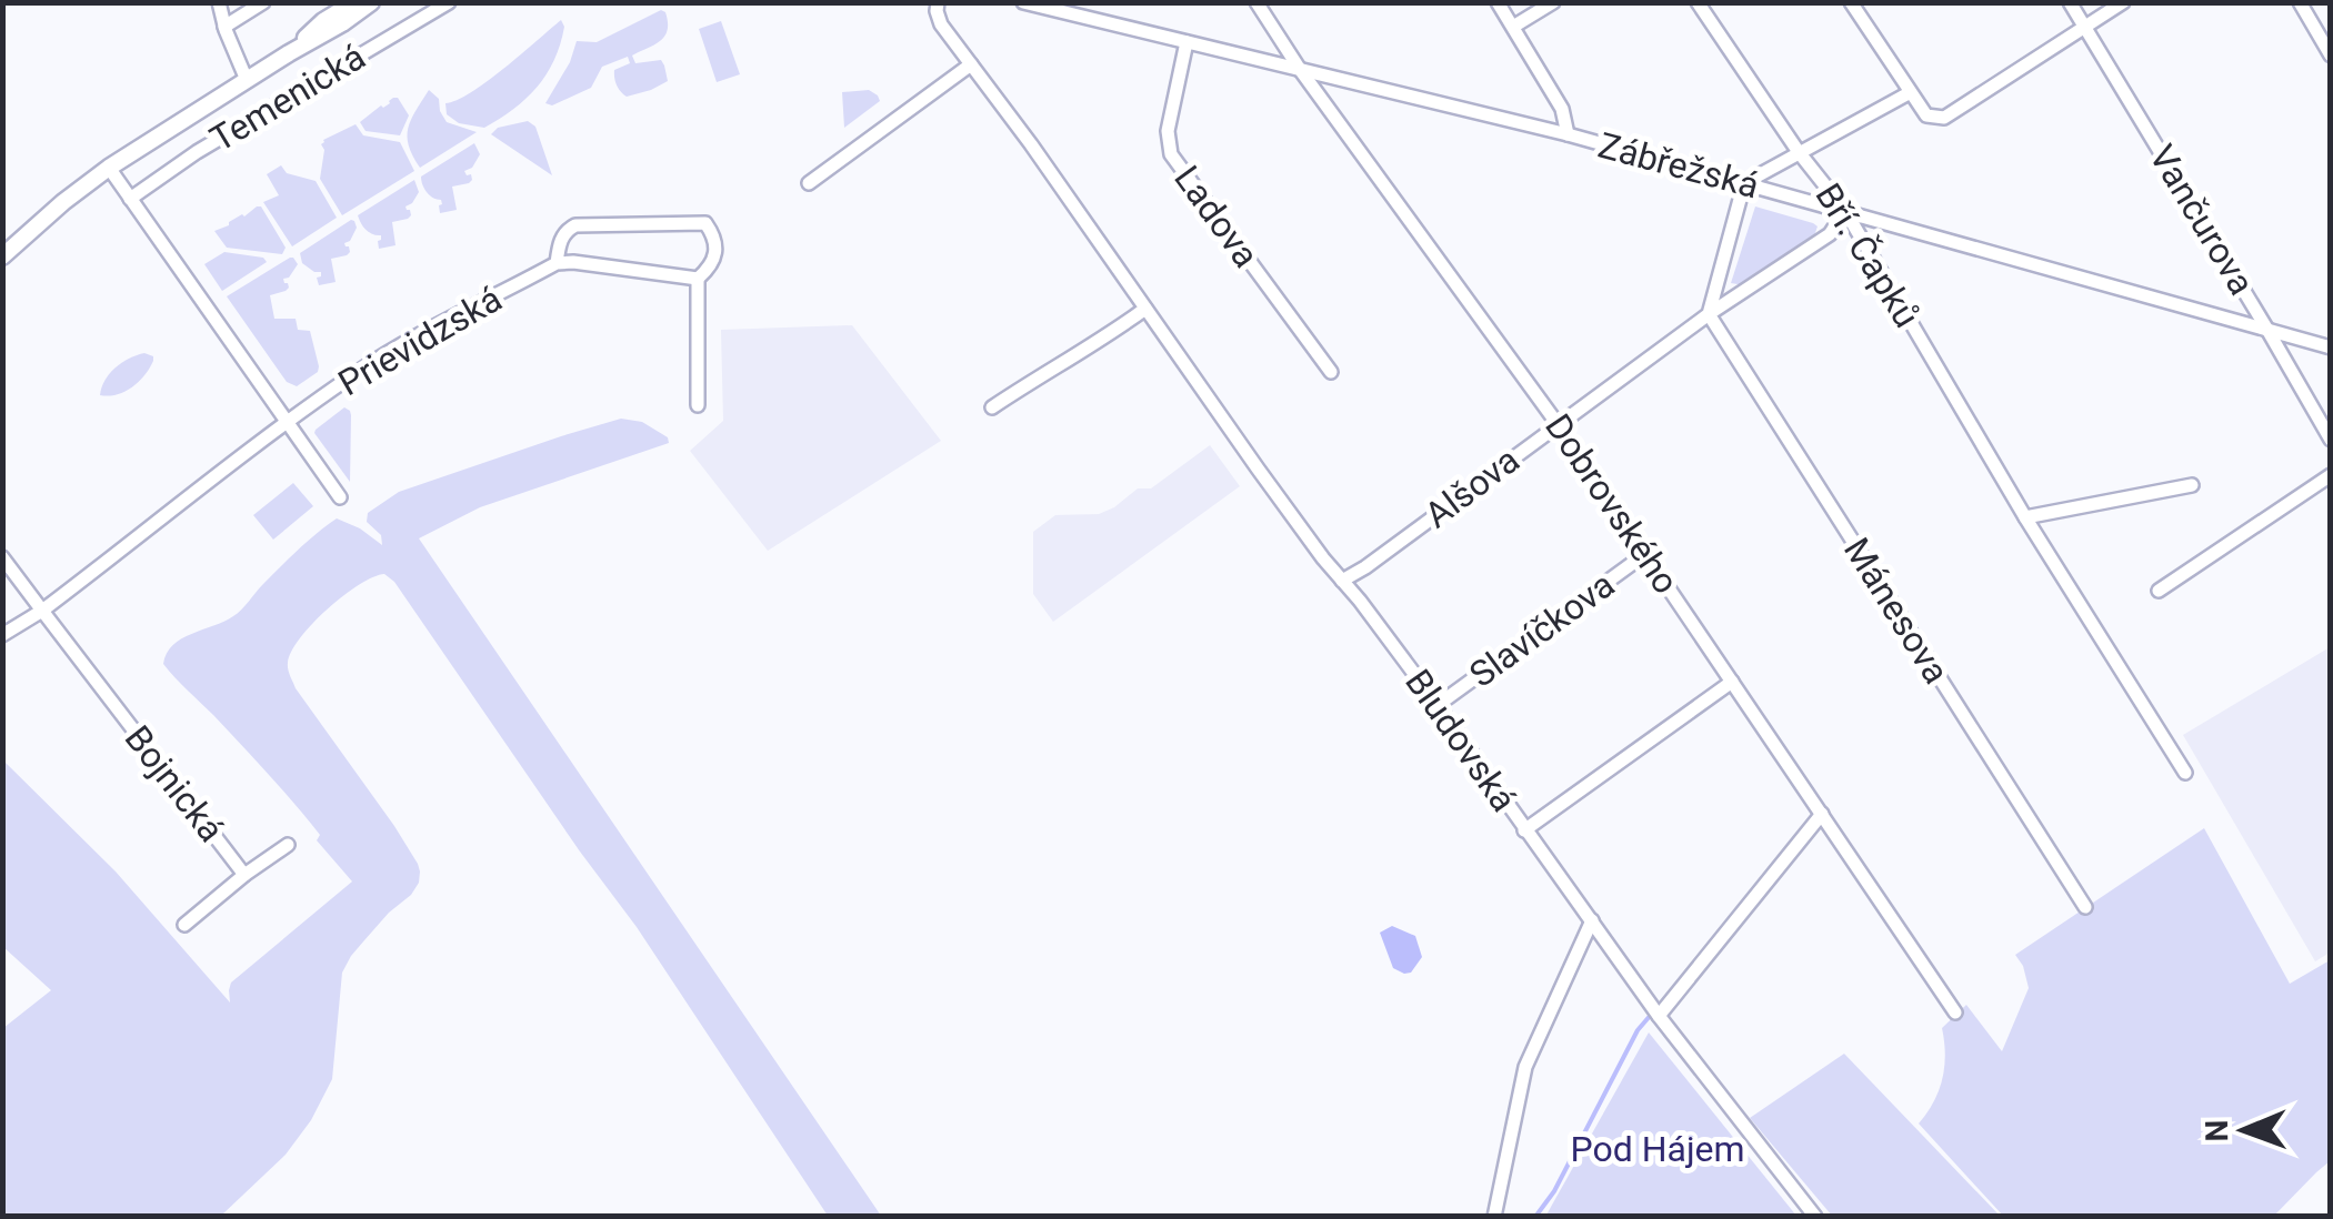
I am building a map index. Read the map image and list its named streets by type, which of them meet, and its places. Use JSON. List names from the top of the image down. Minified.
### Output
{"streets":{"street":["Temenická","Zábřežská","Ladova","Vančurova","Bří. Čapků","Prievidzská","Alšova","Dobrovského","Mánesova","Slavíčkova","Bludovská","Bojnická"]},"crossings":[["Zábřežská","Ladova"],["Zábřežská","Vančurova"],["Zábřežská","Bří. Čapků"],["Zábřežská","Alšova"],["Zábřežská","Dobrovského"],["Bří. Čapků","Alšova"],["Prievidzská","Bojnická"],["Alšova","Dobrovského"],["Alšova","Mánesova"],["Alšova","Bludovská"],["Dobrovského","Slavíčkova"],["Slavíčkova","Bludovská"]],"parks":["Pod Hájem"],"north":"left"}
